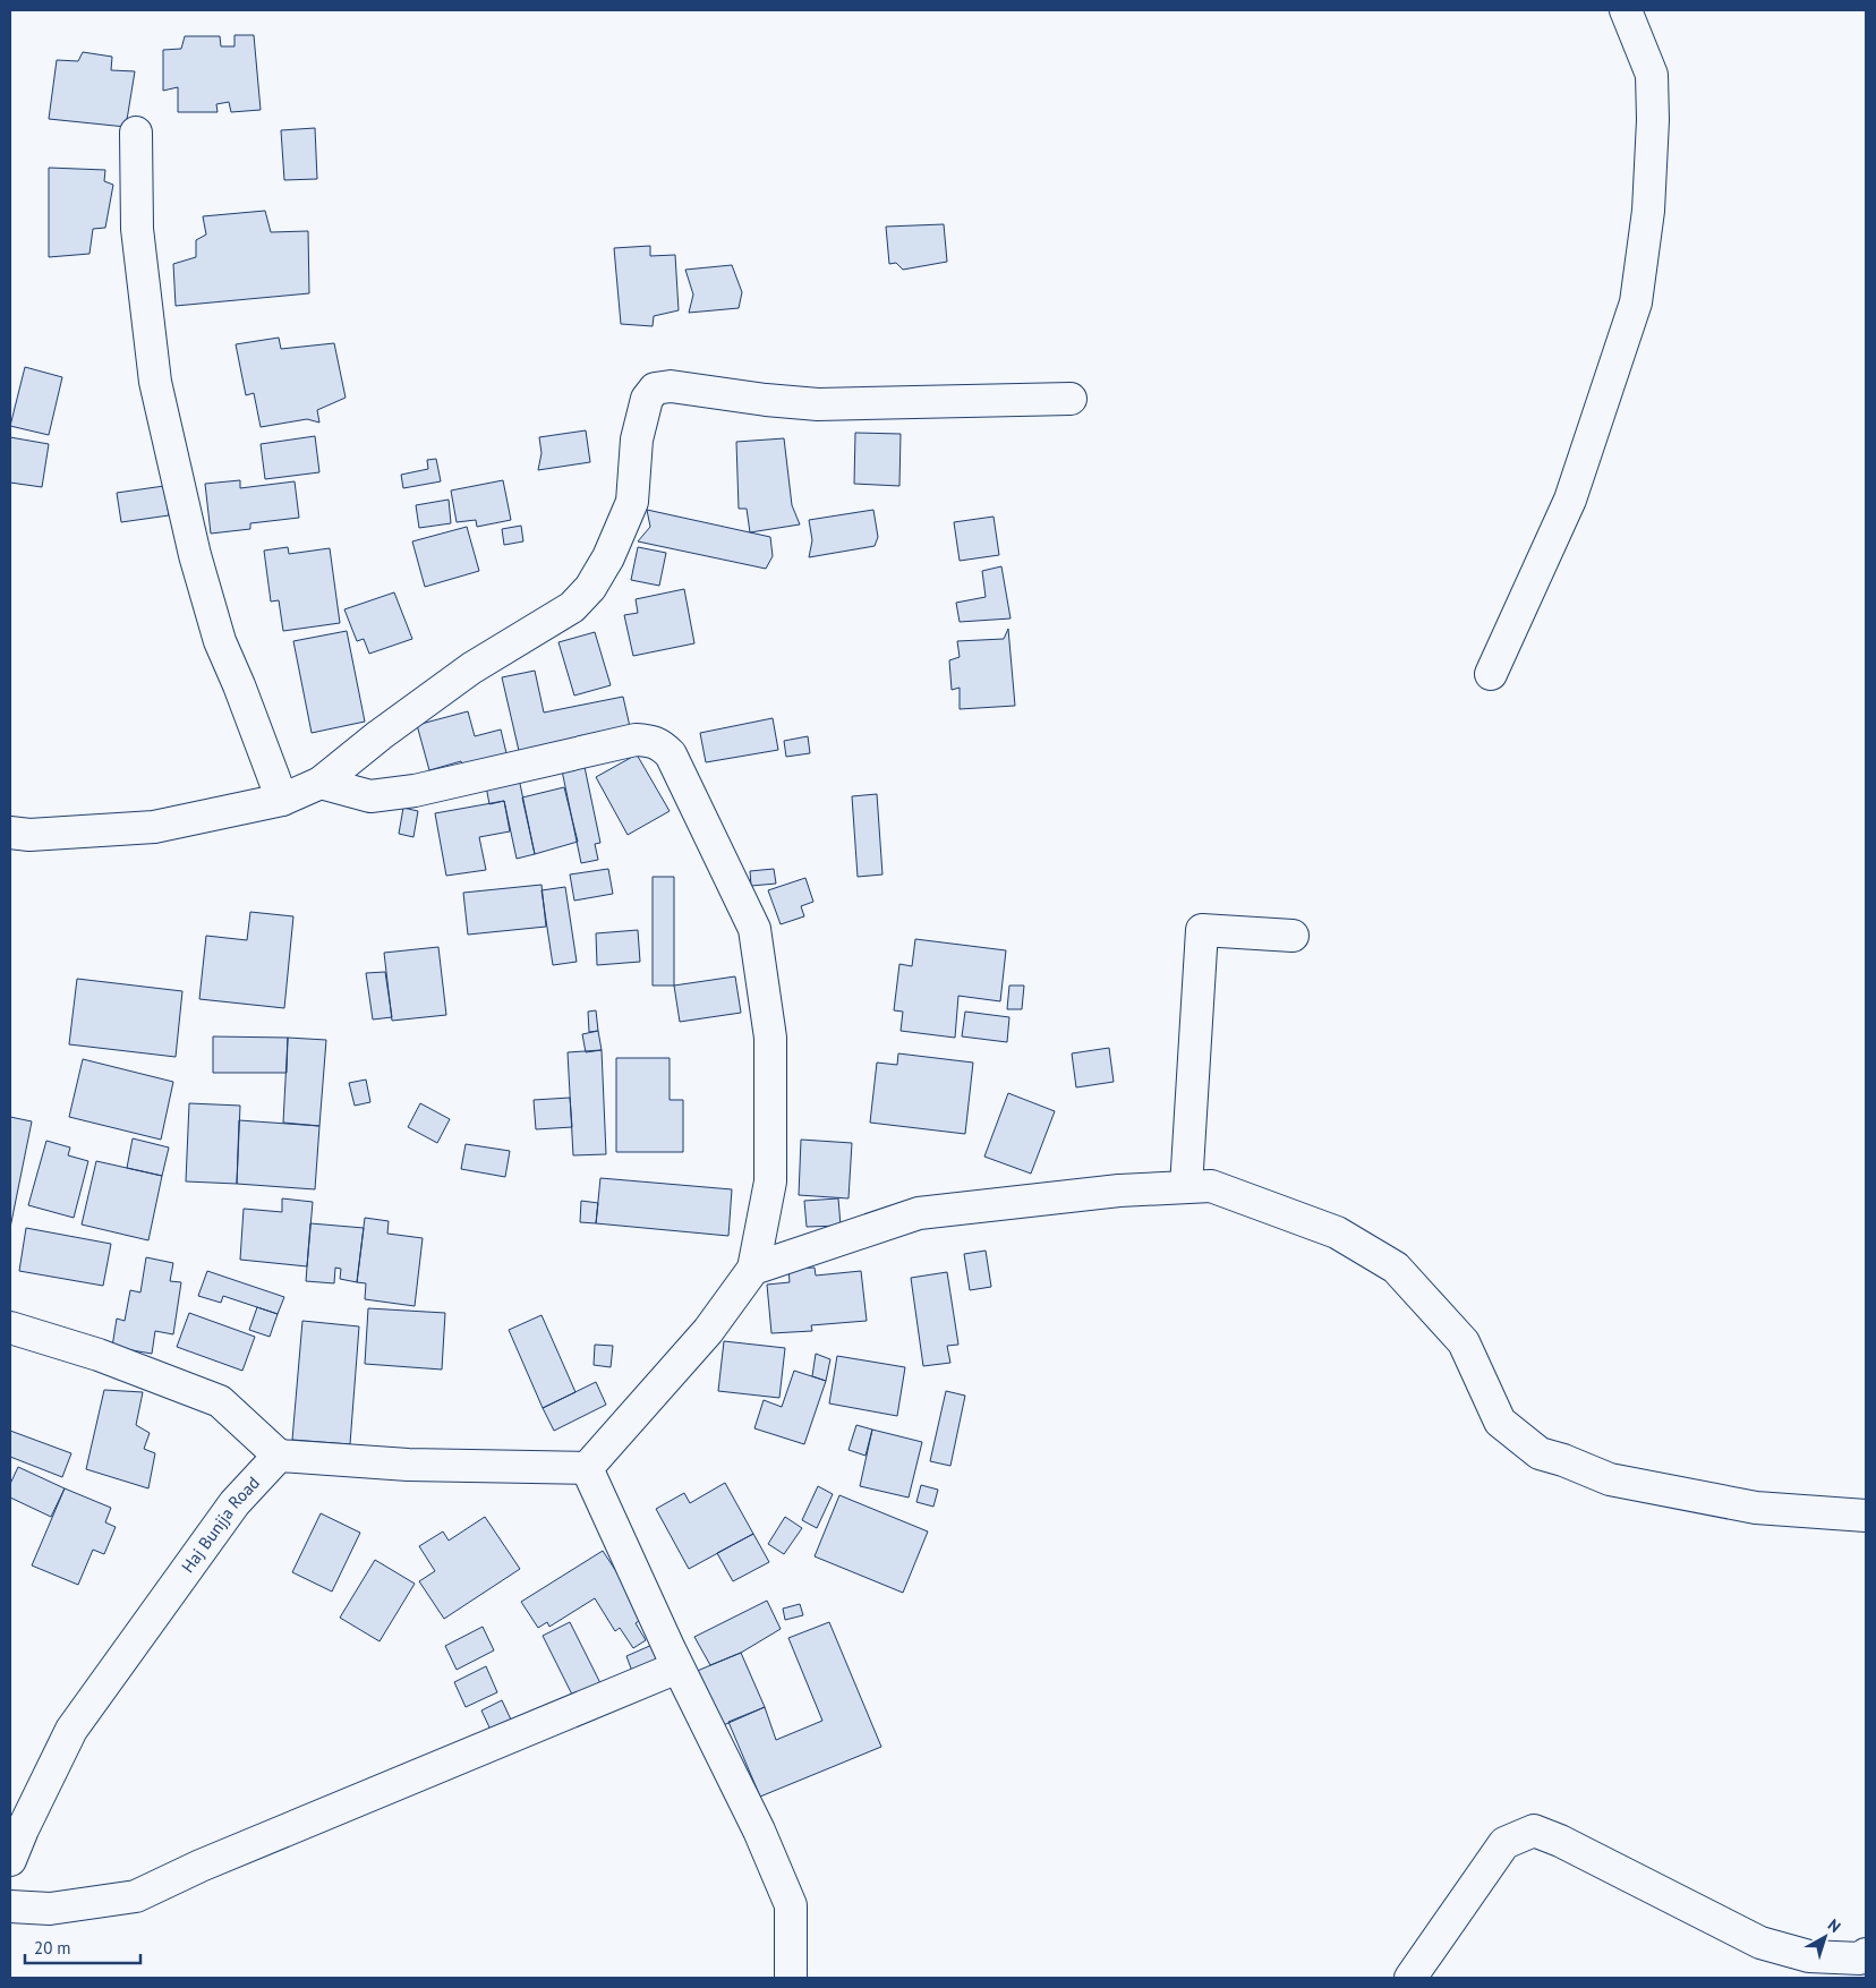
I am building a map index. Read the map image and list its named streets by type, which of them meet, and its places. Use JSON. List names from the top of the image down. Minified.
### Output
{"streets":{"street":["Haj Bunjja Road"]},"scale_bar":"20 m","north":"top right"}
